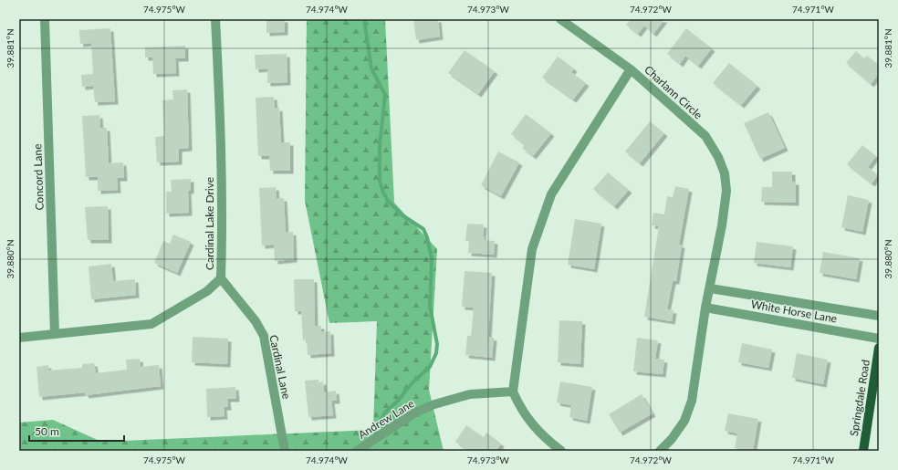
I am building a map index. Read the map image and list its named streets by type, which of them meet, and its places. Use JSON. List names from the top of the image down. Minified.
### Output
{"streets":{"main road":["Springdale Road"],"street":["Charlann Circle","Concord Lane","Cardinal Lake Drive","White Horse Lane","Cardinal Lane","Andrew Lane"]},"crossings":[["Charlann Circle","White Horse Lane"],["Charlann Circle","Andrew Lane"],["Concord Lane","Cardinal Lake Drive"],["Cardinal Lake Drive","Cardinal Lane"]],"scale_bar":"50 m","coordinates":["74.975°W","74.974°W","74.973°W","74.972°W","74.971°W","39.881°N","39.880°N"]}
